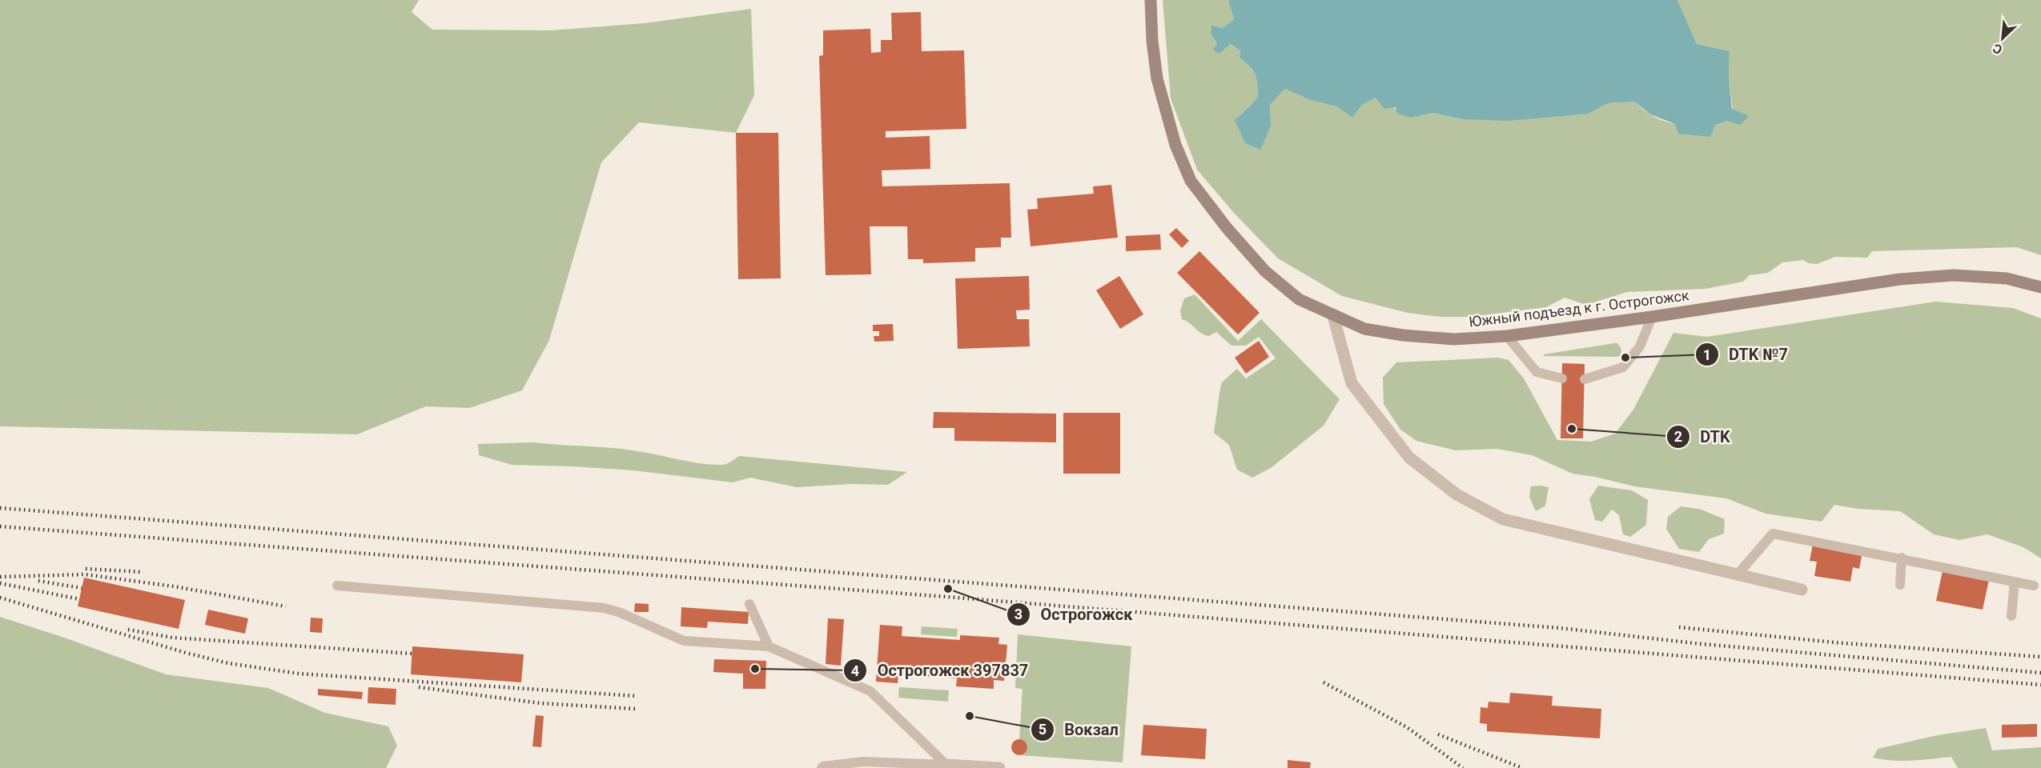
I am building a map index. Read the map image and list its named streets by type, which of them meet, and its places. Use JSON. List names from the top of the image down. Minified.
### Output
{"streets":{"main road":["Южный подъезд к г. Острогожск"]},"places":["DTK №7","DTK","Острогожск","Острогожск 397837","Вокзал"],"north":"bottom left"}
